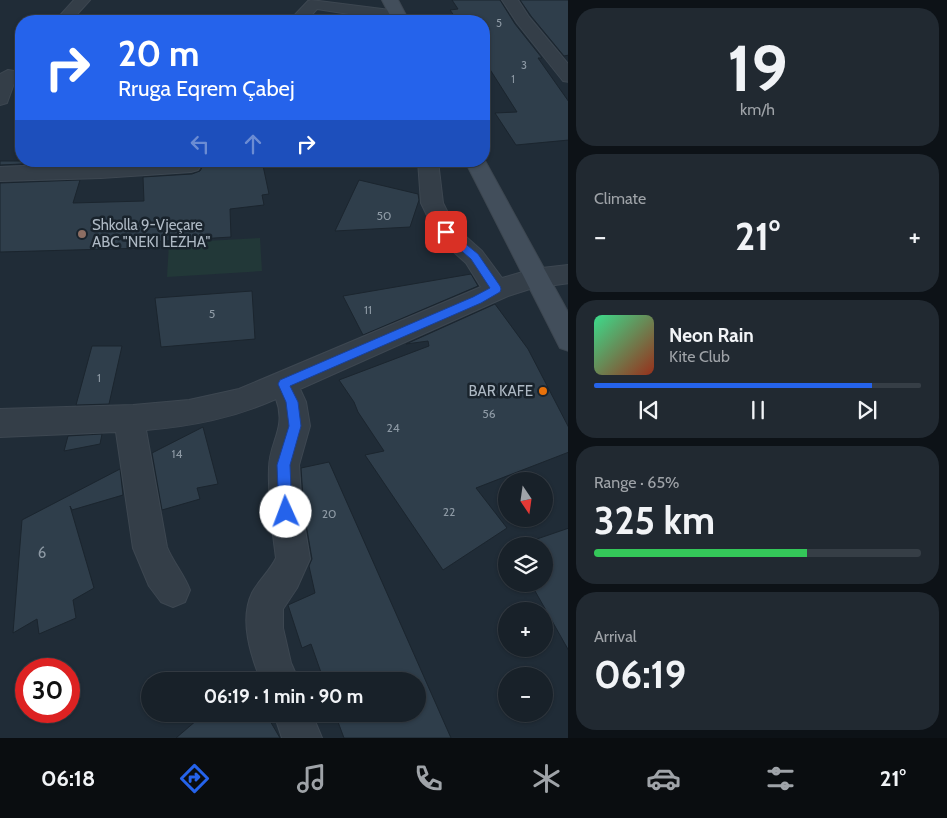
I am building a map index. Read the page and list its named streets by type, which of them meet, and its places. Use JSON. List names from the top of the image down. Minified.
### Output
{"places":["Shkolla 9-Vjeçare ABC \"NEKI LEZHA\"","BAR KAFE"],"house_numbers":["5","3","1","50","11","5","1","56","24","14","22","20","6"],"north":"bottom","page":{"tile":[["19","km/h"],"Climate",["Range · 65%","325 km"],["Arrival","06:19"]],"turn":["20 m","Rruga Eqrem Çabej"],"heat":["−","21°","+"],"song":["Neon Rain","Kite Club"],"map_buttons":["+","−"],"limit":"30","trip":"06:19 · 1 min · 90 m","tabs":["06:18","21°"]}}
